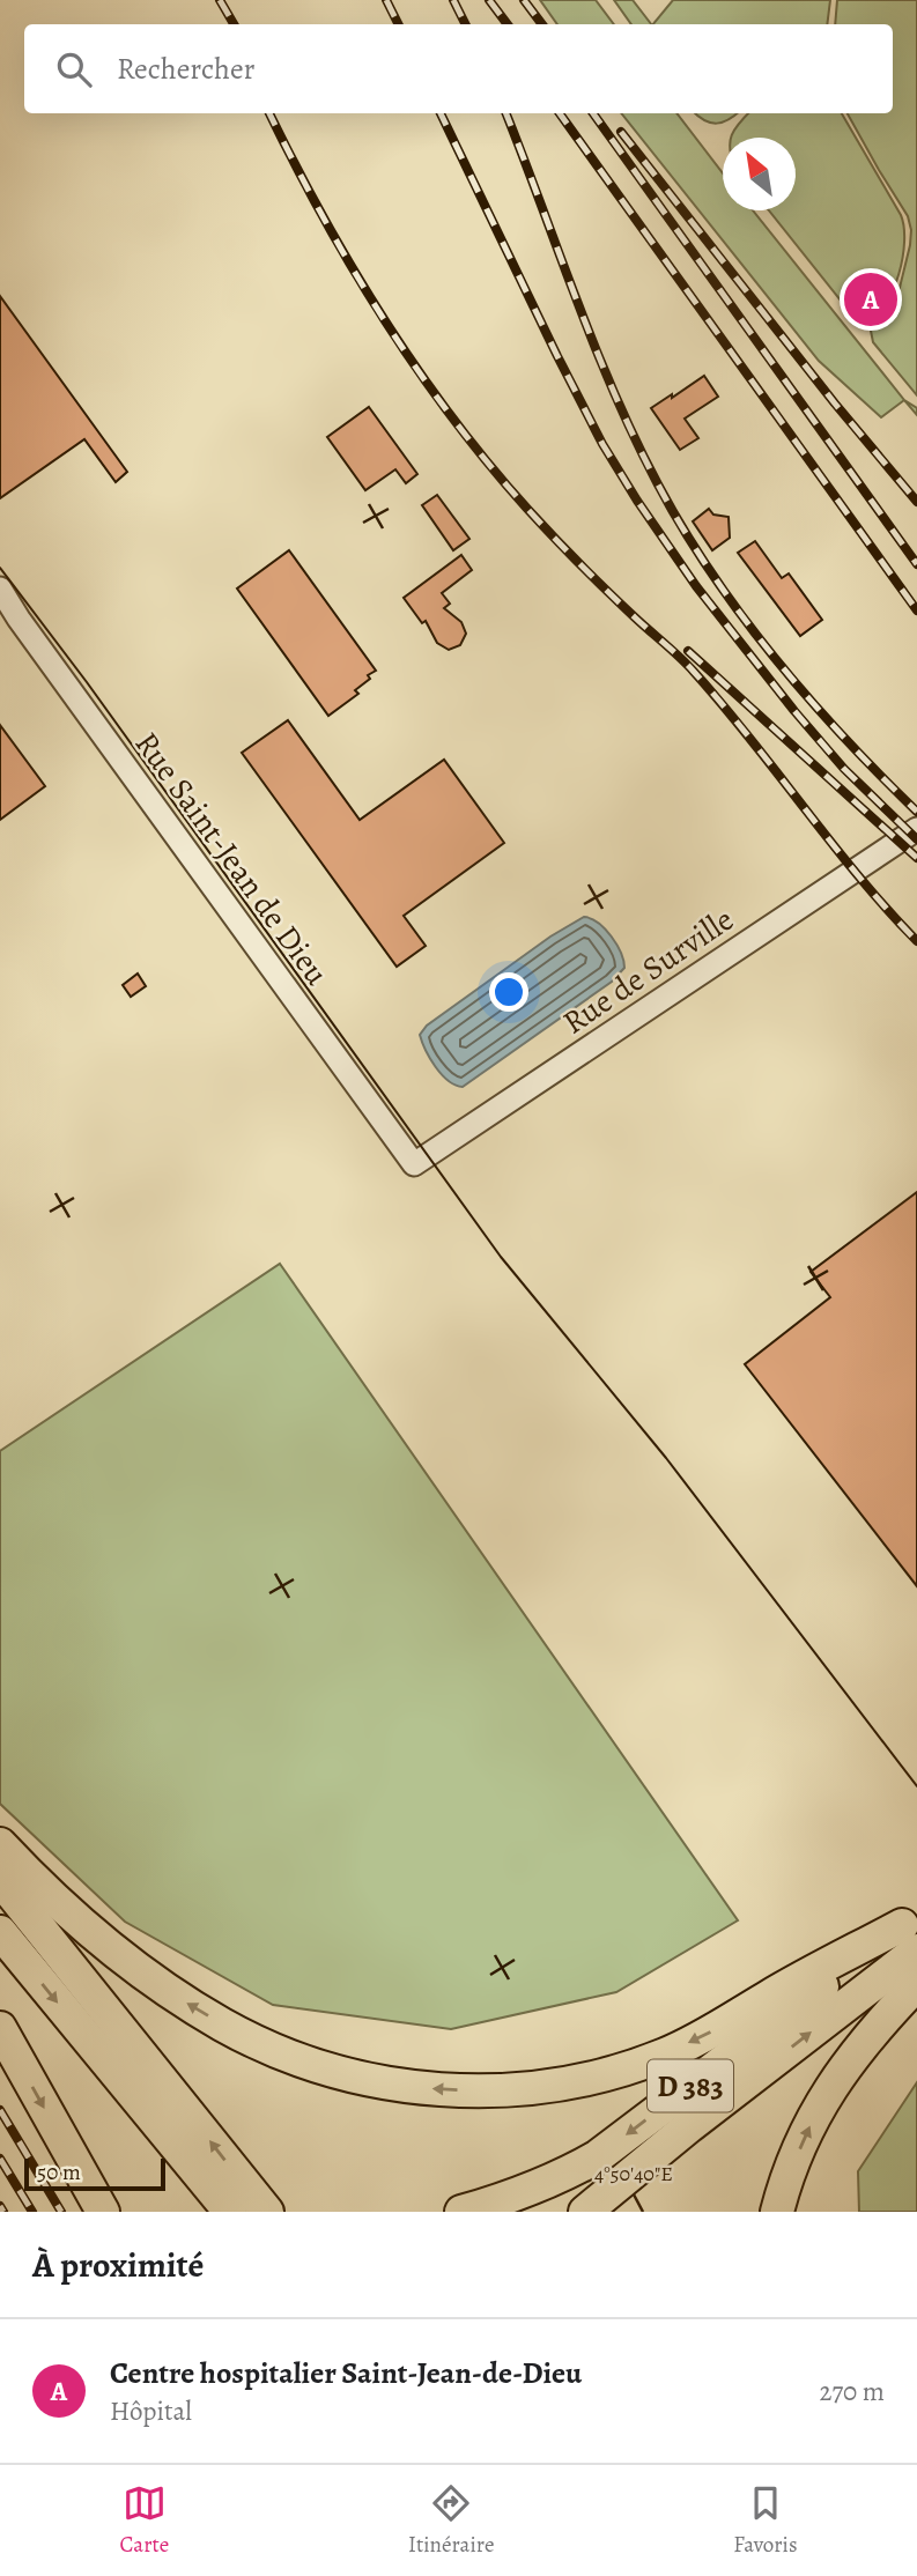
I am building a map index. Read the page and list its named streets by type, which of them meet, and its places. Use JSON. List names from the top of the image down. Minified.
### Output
{"streets":{"highway":["D 383"],"street":["Rue Saint-Jean de Dieu","Rue de Surville"]},"crossings":[["Rue Saint-Jean de Dieu","Rue de Surville"]],"scale_bar":"50 m","north":"top left","page":{"search":"Rechercher","pins":"A","scale":"50 m","heading":"À proximité","list":[{"mark":"A","name":"Centre hospitalier Saint-Jean-de-Dieu","note":"Hôpital","value":"270 m"}],"nav":["Carte","Itinéraire","Favoris"]},"coordinates":["4°50'40\"E"]}
